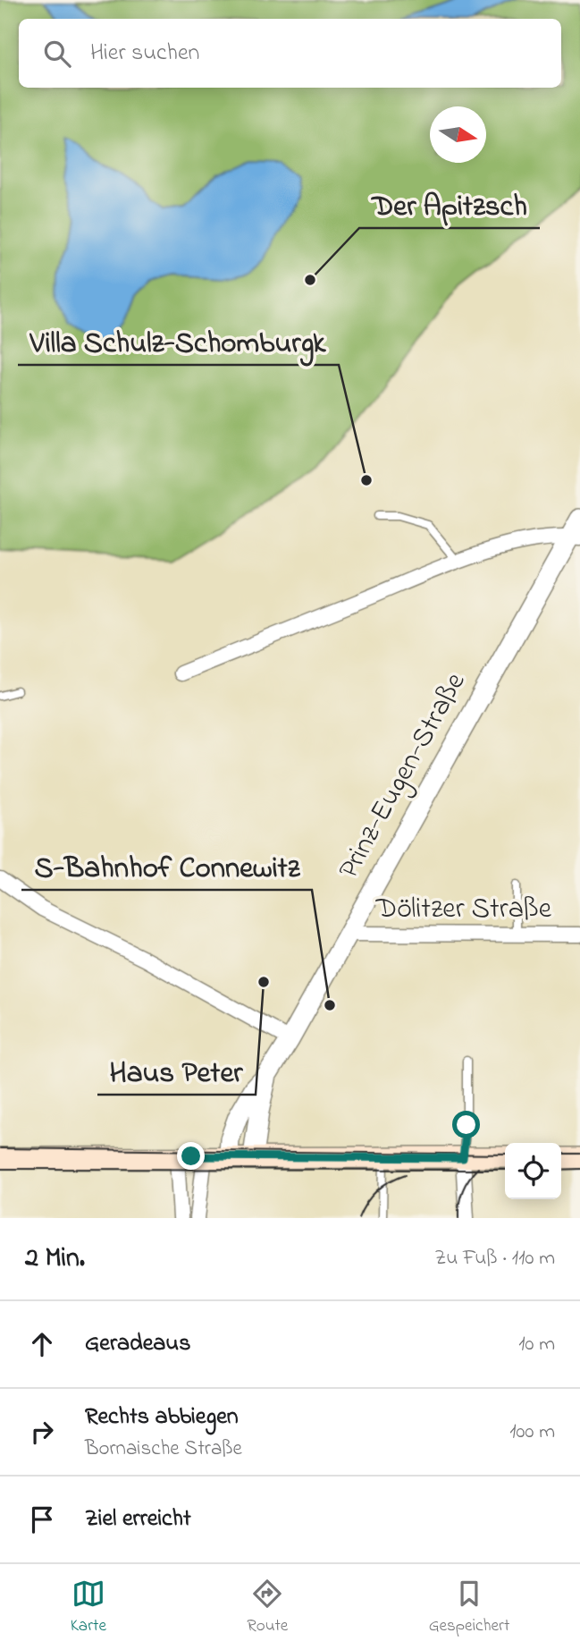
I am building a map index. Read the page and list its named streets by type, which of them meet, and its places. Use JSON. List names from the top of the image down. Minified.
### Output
{"streets":{"street":["Prinz-Eugen-Straße","Dölitzer Straße"]},"crossings":[["Prinz-Eugen-Straße","Dölitzer Straße"]],"places":["Der Apitzsch","Villa Schulz-Schomburgk","Haus Peter","S-Bahnhof Connewitz"],"north":"right","page":{"search":"Hier suchen","heading":["2 Min.","Zu Fuß · 110 m"],"list":[["Geradeaus","10 m"],["Rechts abbiegen","Bornaische Straße","100 m"],"Ziel erreicht"],"nav":["Karte","Route","Gespeichert"]}}
